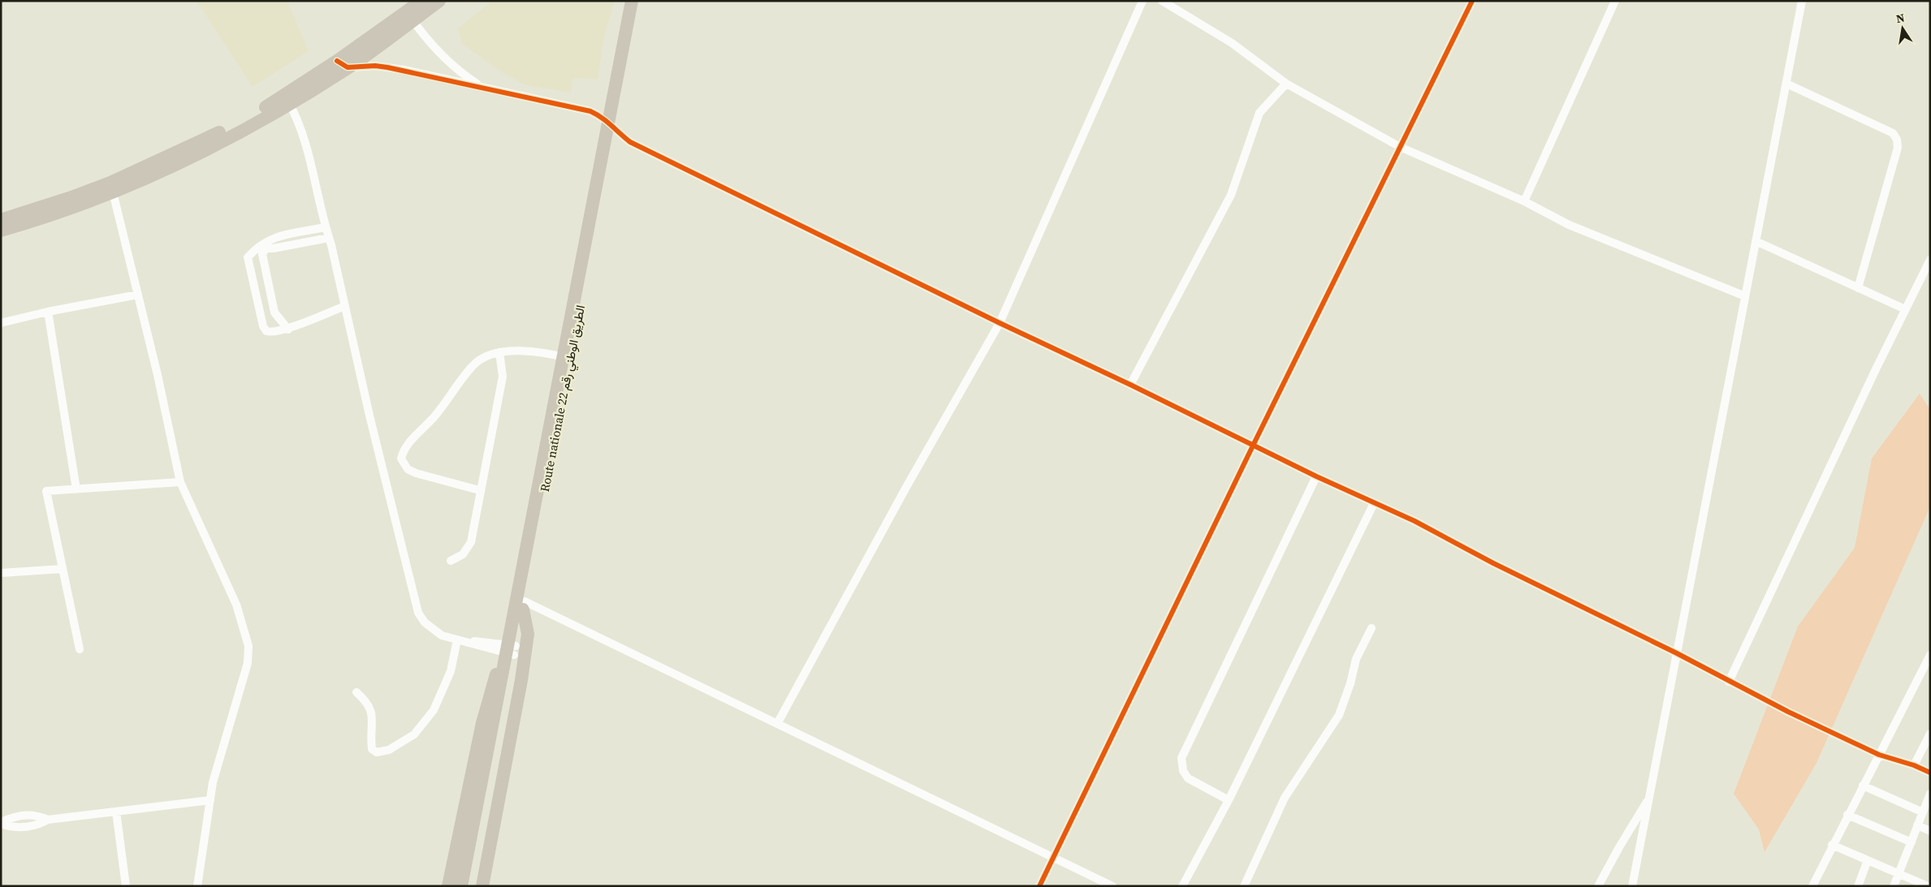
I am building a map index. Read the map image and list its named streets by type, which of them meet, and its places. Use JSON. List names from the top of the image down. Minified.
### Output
{"streets":{"highway":["Route nationale 22 الطريق الوطني رقم"]},"north":"top"}
